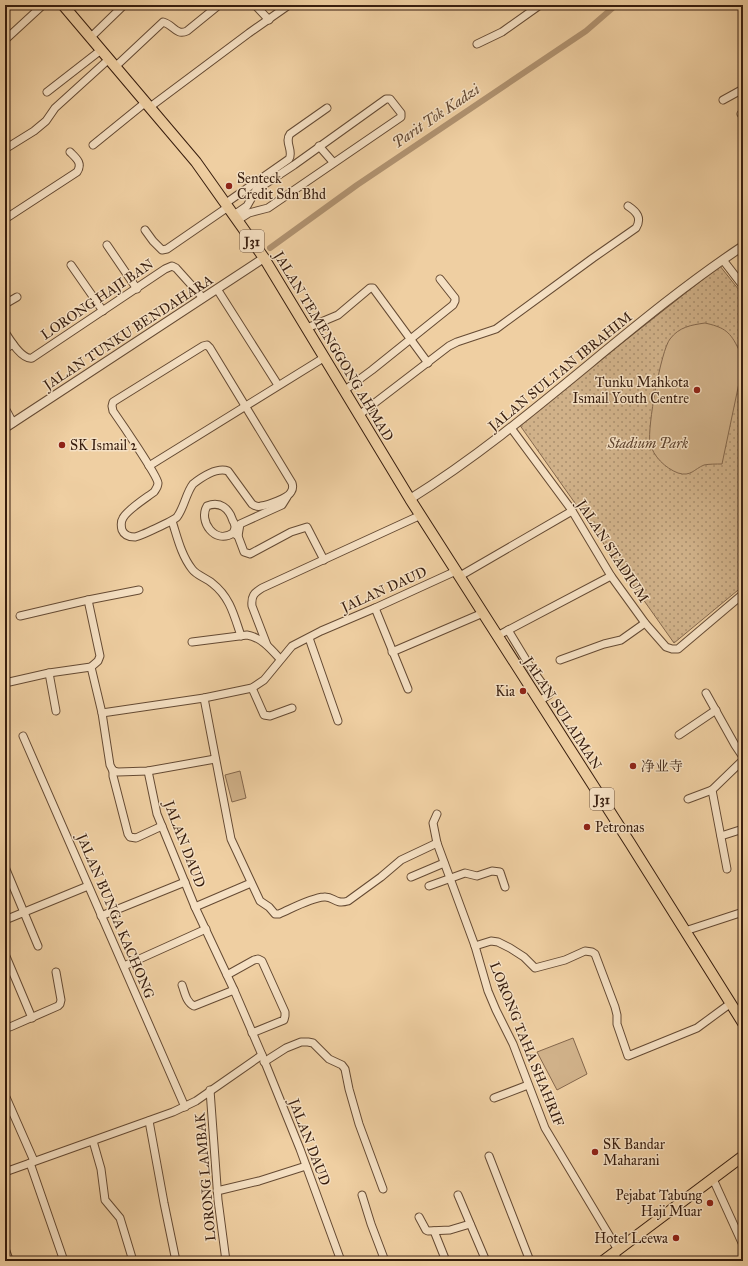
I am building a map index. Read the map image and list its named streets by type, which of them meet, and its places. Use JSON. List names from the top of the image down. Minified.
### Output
{"streets":{"main road":["J31","JALAN TEMENGGONG AHMAD","JALAN SULAIMAN"],"street":["LORONG HAJI BAN","JALAN TUNKU BENDAHARA","JALAN SULTAN IBRAHIM","JALAN STADIUM","JALAN DAUD","JALAN BUNGA KACHONG","LORONG TAHA SHAHRIF","LORONG LAMBAK"]},"crossings":[["LORONG HAJI BAN","JALAN TUNKU BENDAHARA"],["JALAN TUNKU BENDAHARA","JALAN TEMENGGONG AHMAD"],["JALAN TEMENGGONG AHMAD","JALAN SULTAN IBRAHIM"],["JALAN TEMENGGONG AHMAD","JALAN SULAIMAN"],["JALAN SULTAN IBRAHIM","JALAN STADIUM"],["JALAN SULTAN IBRAHIM","JALAN SULAIMAN"],["JALAN STADIUM","JALAN DAUD"],["JALAN DAUD","JALAN SULAIMAN"]],"water":["Parit Tok Kadzi"],"parks":["Stadium Park"],"places":["Senteck Credit Sdn Bhd","Tunku Mahkota Ismail Youth Centre","SK Ismail 2","Kia","净业寺","Petronas","SK Bandar Maharani","Pejabat Tabung Haji Muar","Hotel Leewa"]}
